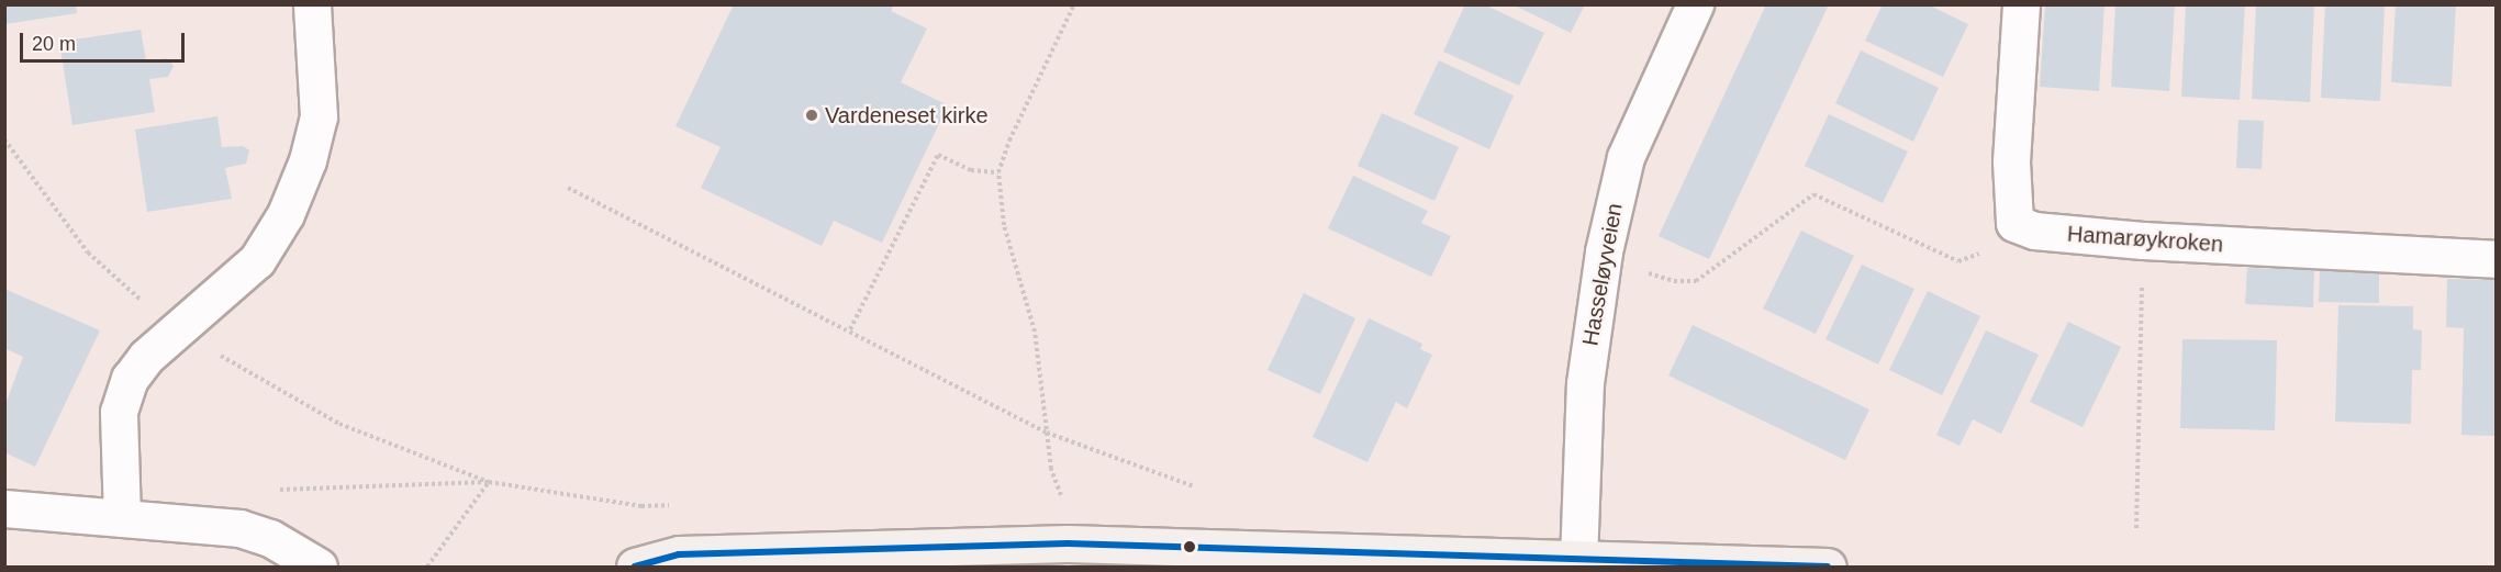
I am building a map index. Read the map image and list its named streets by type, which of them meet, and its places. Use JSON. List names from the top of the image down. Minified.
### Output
{"streets":{"street":["Hamarøykroken","Hasseløyveien"]},"places":["Vardeneset kirke"],"scale_bar":"20 m"}
